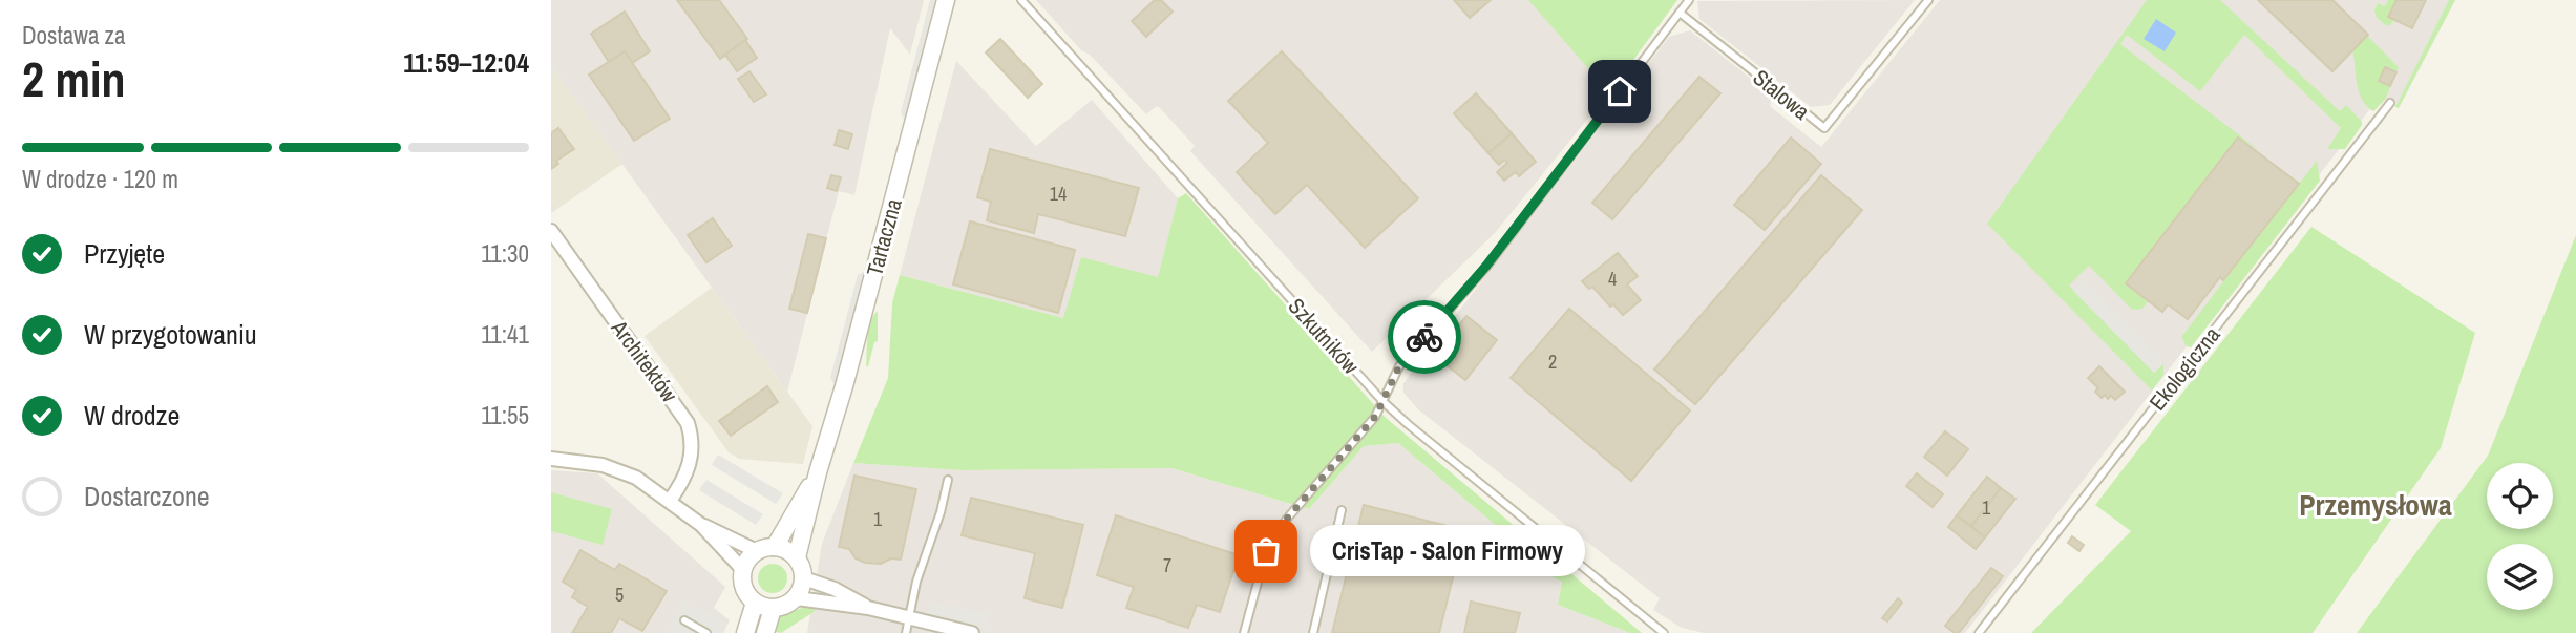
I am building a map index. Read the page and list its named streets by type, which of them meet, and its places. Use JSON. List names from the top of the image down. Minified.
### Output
{"streets":{"street":["Tartaczna","Architektów"],"lane":["Stalowa","Szkutników","Ekologiczna"]},"districts":["Przemysłowa"],"places":["CrisTap - Salon Firmowy"],"house_numbers":["14","4","2","1","1","7","5"],"page":{"heading":["2 min","Dostawa za","11:59–12:04"],"bar":"W drodze · 120 m","list":[["Przyjęte","11:30"],["W przygotowaniu","11:41"],["W drodze","11:55"],"Dostarczone"],"bubble":"CrisTap - Salon Firmowy"}}
